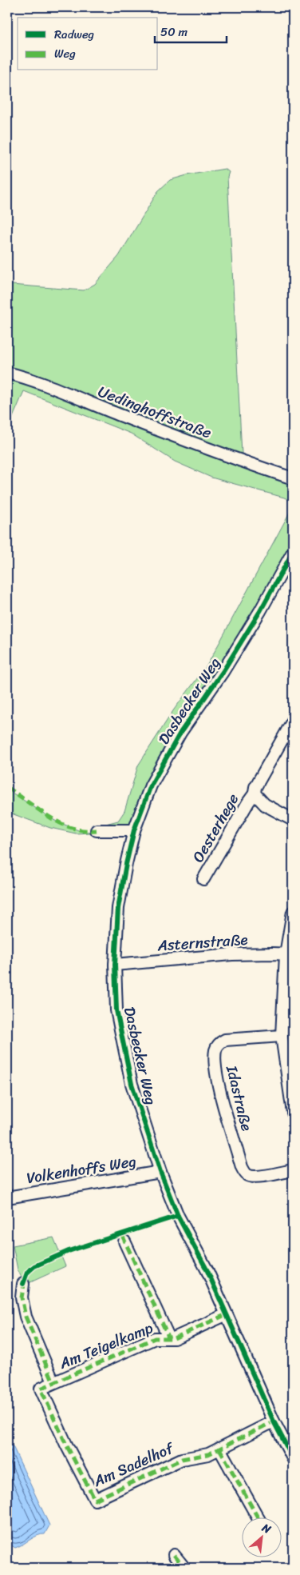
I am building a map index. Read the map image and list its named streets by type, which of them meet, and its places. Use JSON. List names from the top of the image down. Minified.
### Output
{"streets":{"street":["Uedinghoffstraße","Dasbecker Weg","Oesterhege","Asternstraße","Idastraße","Volkenhoffs Weg","Am Teigelkamp","Am Sadelhof"]},"crossings":[["Dasbecker Weg","Asternstraße"],["Dasbecker Weg","Volkenhoffs Weg"],["Dasbecker Weg","Am Teigelkamp"],["Dasbecker Weg","Am Sadelhof"],["Am Teigelkamp","Am Sadelhof"]],"legend":["Radweg","Weg"],"scale_bar":"50 m","north":"top right"}
